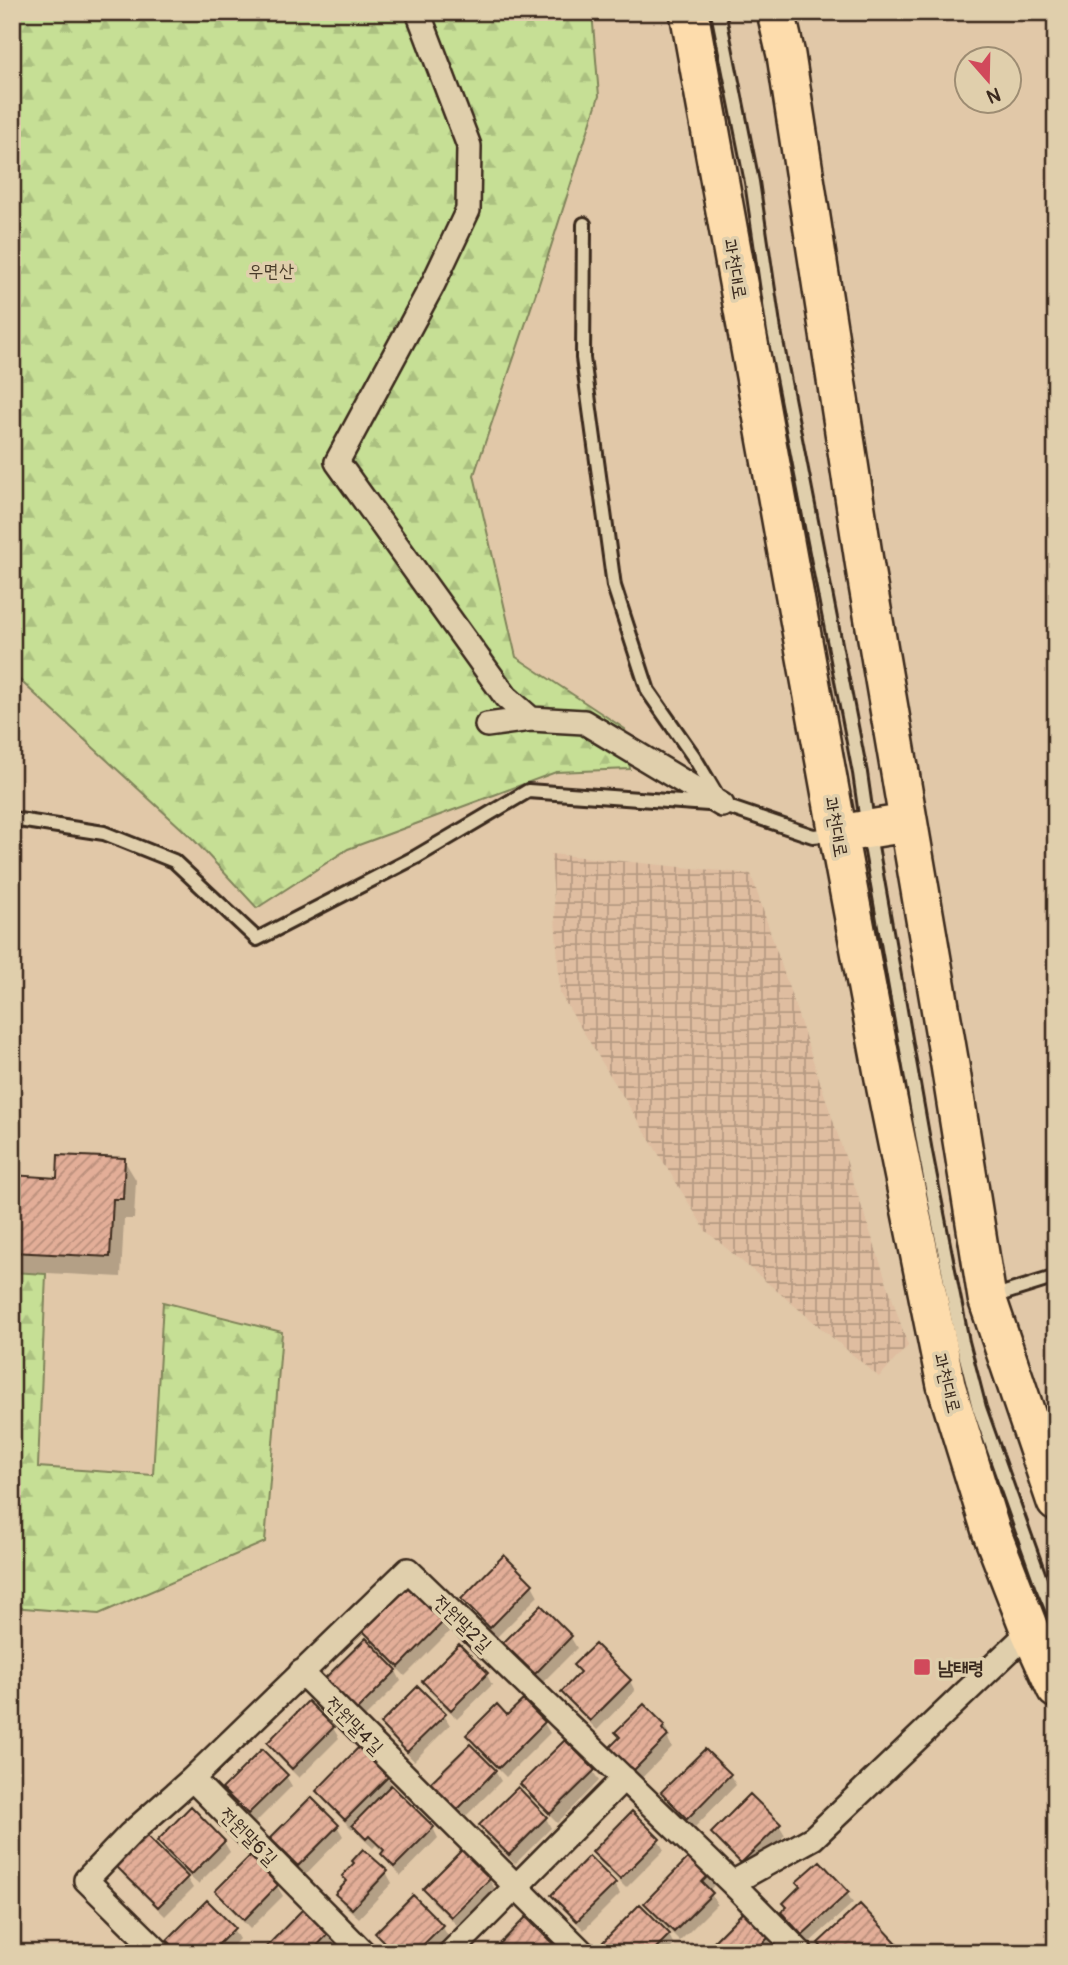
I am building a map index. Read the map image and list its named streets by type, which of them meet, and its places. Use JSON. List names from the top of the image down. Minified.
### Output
{"streets":{"main road":["과천대로"],"street":["전원말2길","전원말4길","전원말6길"]},"crossings":[["전원말2길","전원말4길"]],"parks":["우면산"],"places":{"transit":["남태령"]},"north":"bottom"}
